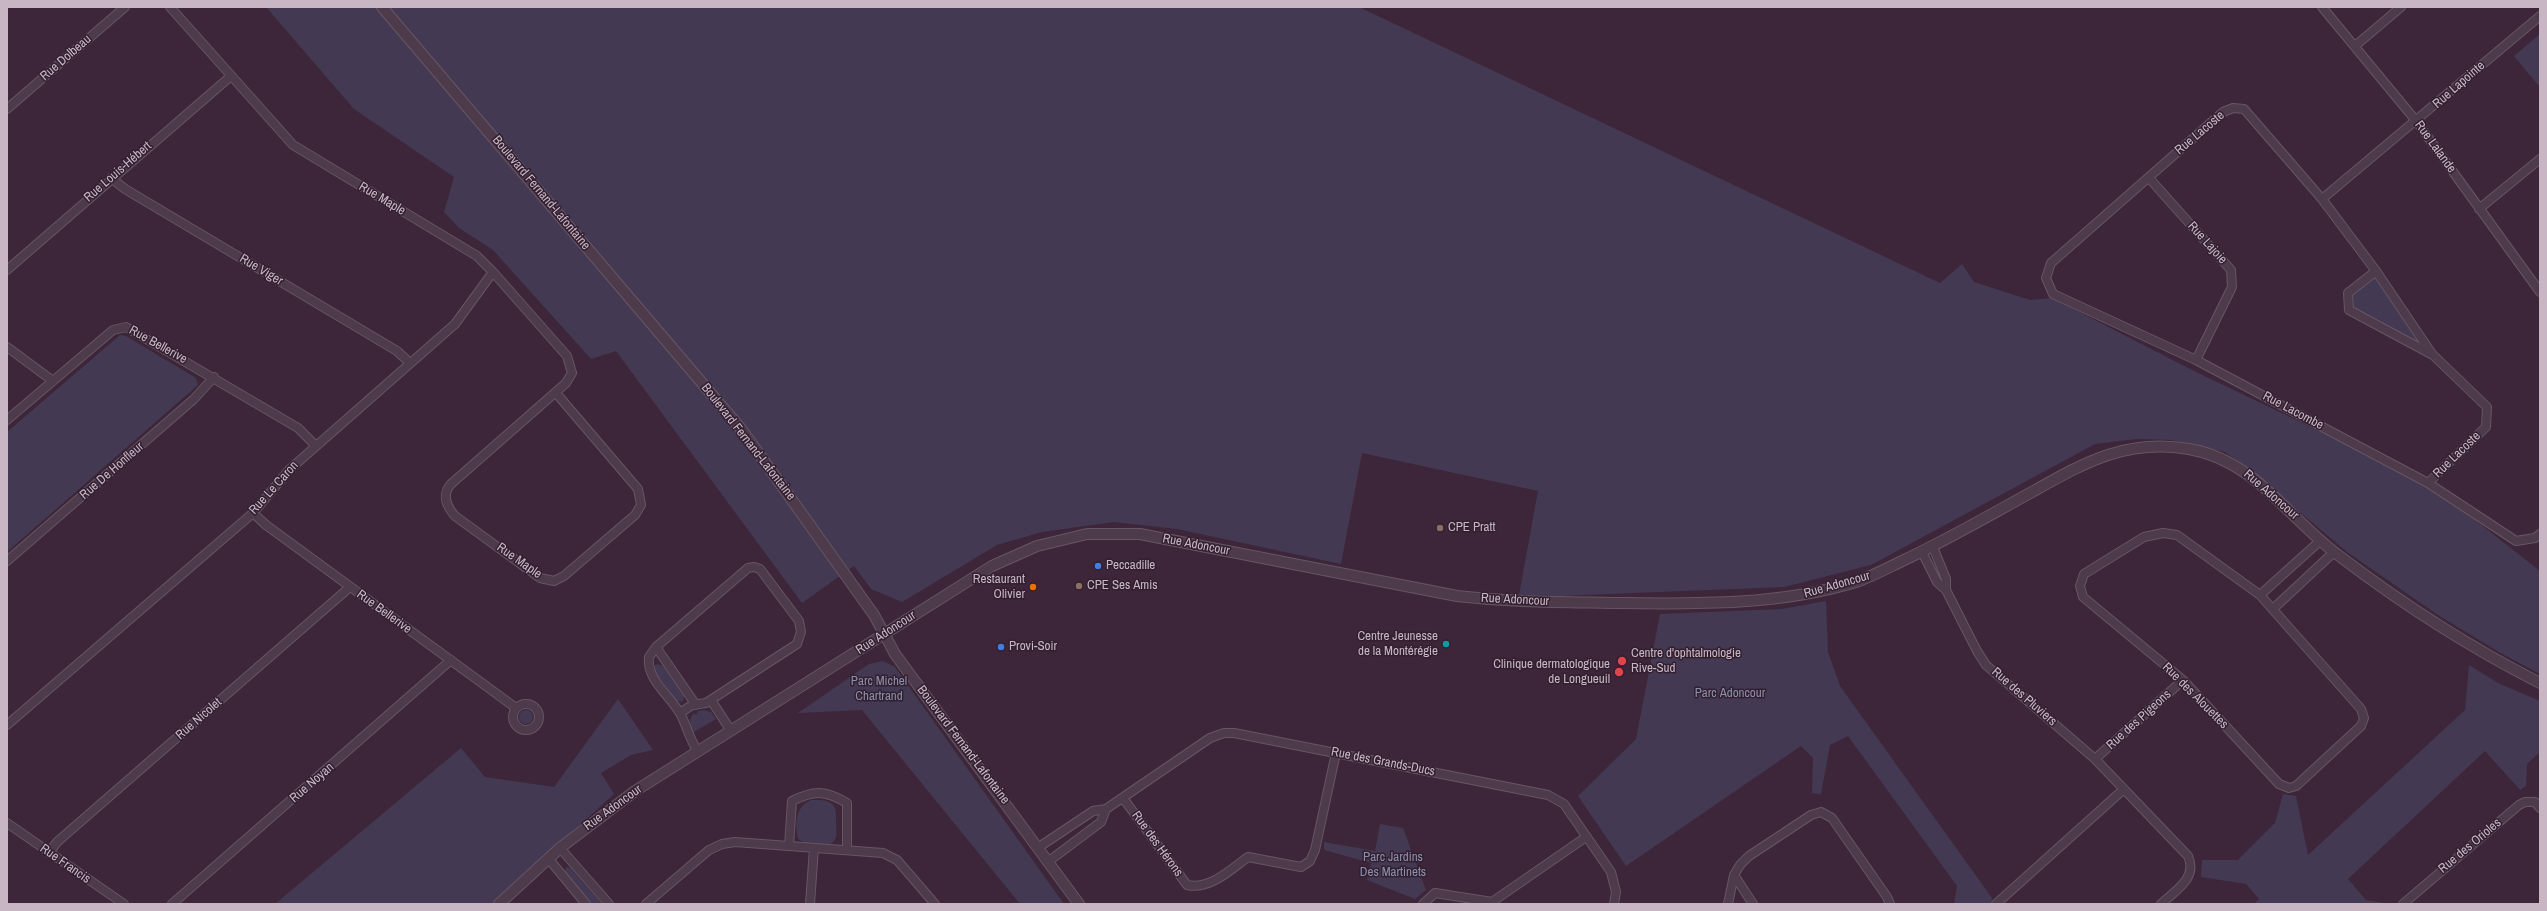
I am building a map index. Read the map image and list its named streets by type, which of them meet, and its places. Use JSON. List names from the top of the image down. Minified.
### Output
{"streets":{"street":["Rue Dolbeau","Rue Lapointe","Rue Lacoste","Rue Lalande","Rue Louis-Hébert","Boulevard Fernand-Lafontaine","Rue Maple","Rue Lajoie","Rue Viger","Rue Bellerive","Rue Lacombe","Rue De Honfleur","Rue Le Caron","Rue Adoncour","Rue des Alouettes","Rue des Pluviers","Rue Nicolet","Rue des Pigeons","Rue des Grands-Ducs","Rue Noyan","Rue des Hérons","Rue des Orioles","Rue Francis"]},"crossings":[["Rue Lapointe","Rue Lacoste"],["Rue Lapointe","Rue Lalande"],["Rue Lacoste","Rue Lajoie"],["Rue Lacoste","Rue Lacombe"],["Rue Louis-Hébert","Rue Maple"],["Rue Louis-Hébert","Rue Viger"],["Boulevard Fernand-Lafontaine","Rue Adoncour"],["Boulevard Fernand-Lafontaine","Rue des Grands-Ducs"],["Rue Maple","Rue Le Caron"],["Rue Lajoie","Rue Lacombe"],["Rue Viger","Rue Le Caron"],["Rue Bellerive","Rue De Honfleur"],["Rue Bellerive","Rue Le Caron"],["Rue Bellerive","Rue Nicolet"],["Rue Bellerive","Rue Noyan"],["Rue Adoncour","Rue des Pluviers"],["Rue des Alouettes","Rue des Pigeons"],["Rue des Pluviers","Rue des Pigeons"],["Rue Nicolet","Rue Francis"],["Rue des Grands-Ducs","Rue des Hérons"]],"parks":["Parc Michel Chartrand","Parc Adoncour","Parc Jardins Des Martinets"],"places":["CPE Pratt","Peccadille","CPE Ses Amis","Restaurant Olivier","Centre Jeunesse de la Montérégie","Provi-Soir","Centre d'ophtalmologie Rive-Sud","Clinique dermatologique de Longueuil"]}
